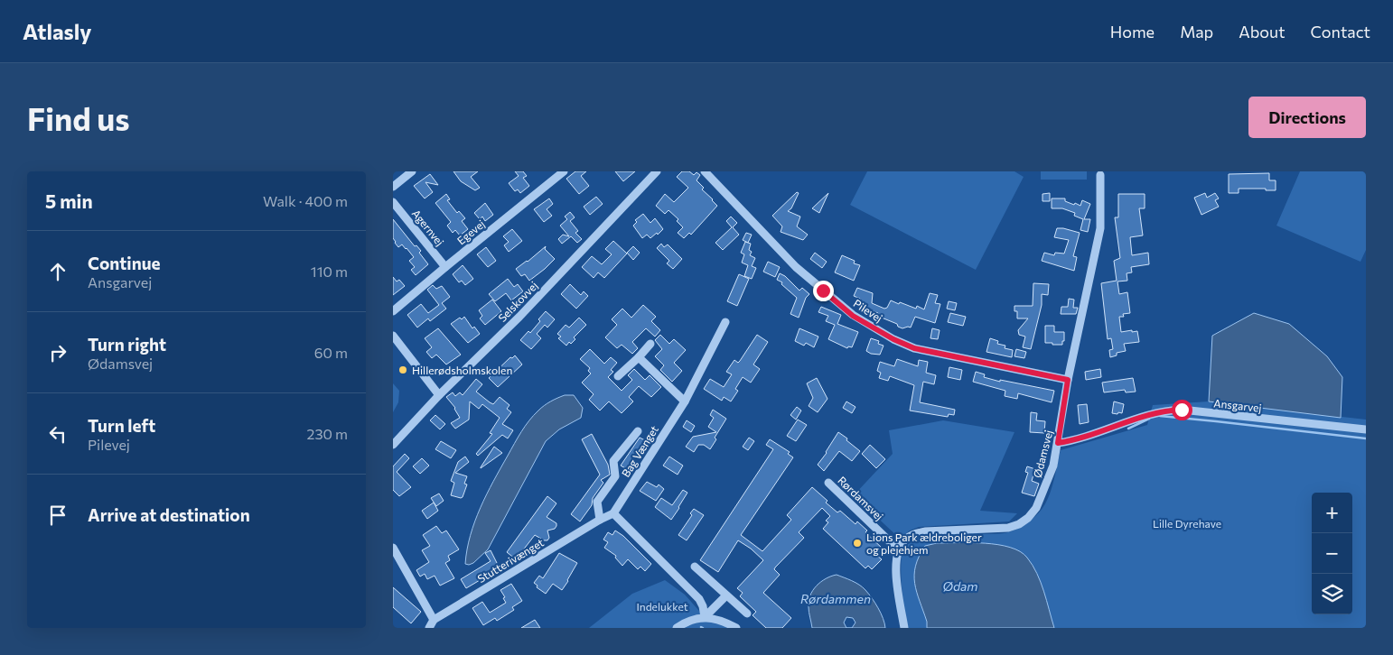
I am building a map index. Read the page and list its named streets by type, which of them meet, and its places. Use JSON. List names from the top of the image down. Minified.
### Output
{"streets":{"street":["Agernvej","Egevej","Selskovvej","Pilevej","Ansgarvej","Bag Vænget","Ødamsvej","Rørdamsvej","Stutterivænget"]},"crossings":[["Agernvej","Egevej"],["Pilevej","Ødamsvej"],["Ansgarvej","Ødamsvej"],["Bag Vænget","Stutterivænget"],["Ødamsvej","Rørdamsvej"]],"water":["Ødam","Rørdammen"],"parks":["Lille Dyrehave","Indelukket"],"places":["Hillerødsholmskolen","Lions Park ældreboliger og plejehjem"],"page":{"header":"Atlasly","nav":["Home","Map","About","Contact"],"buttons":"Directions","title":"Find us","heading":["5 min","Walk · 400 m"],"list":[["Continue","Ansgarvej","110 m"],["Turn right","Ødamsvej","60 m"],["Turn left","Pilevej","230 m"],"Arrive at destination"],"map_buttons":["+","−"]}}
